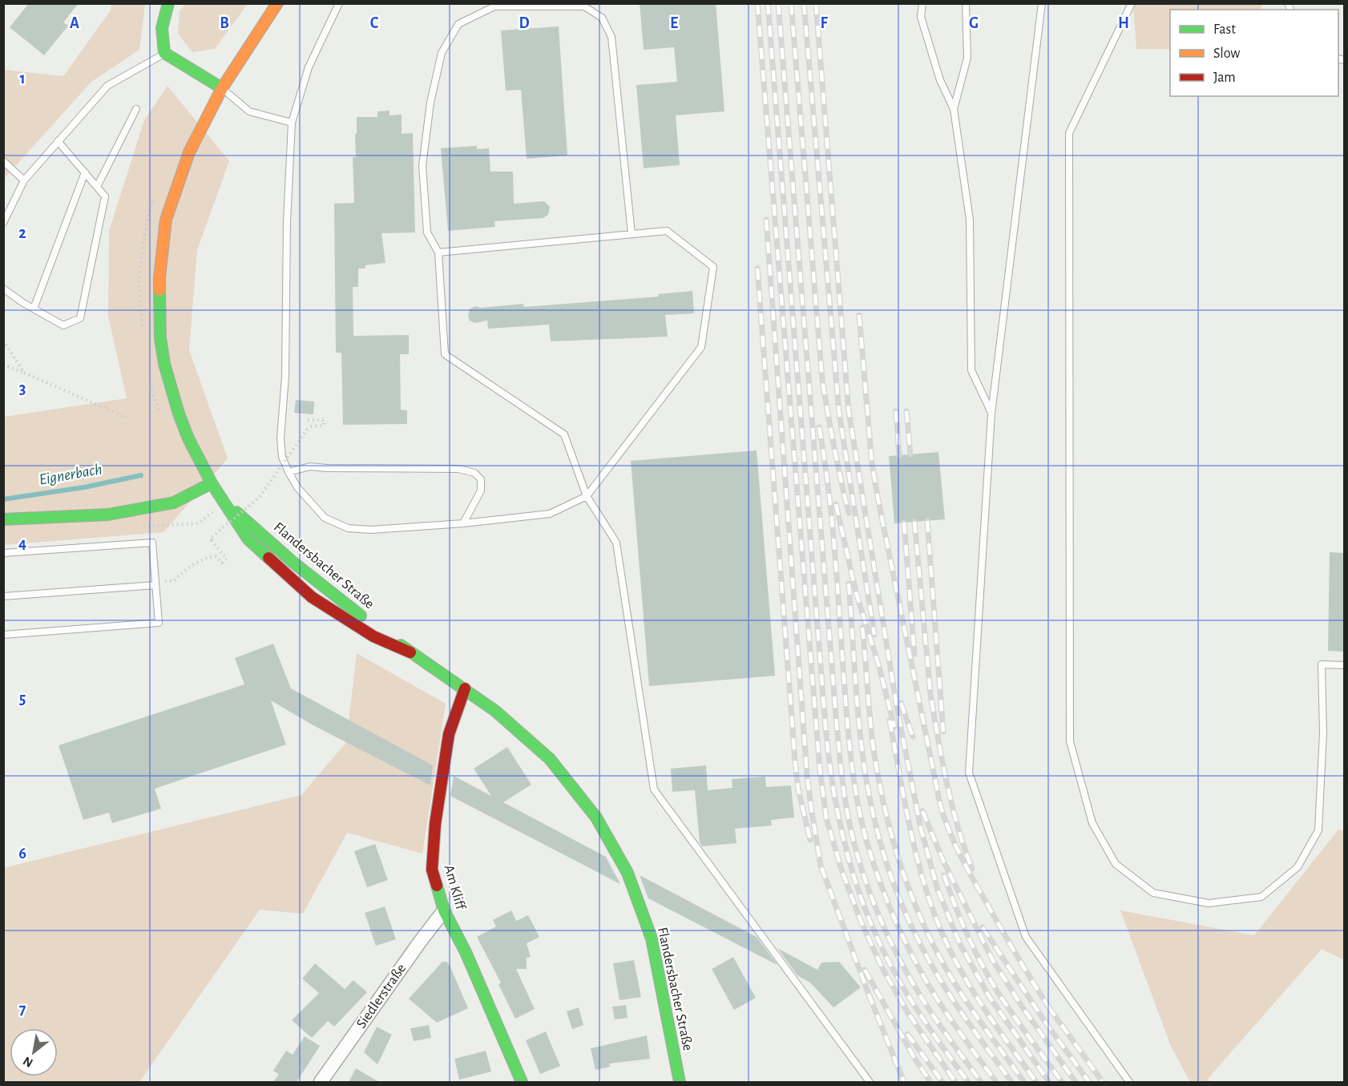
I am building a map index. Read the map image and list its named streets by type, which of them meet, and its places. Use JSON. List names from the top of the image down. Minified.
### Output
{"streets":{"street":["Flandersbacher Straße","Am Kliff","Siedlerstraße"]},"crossings":[["Flandersbacher Straße","Am Kliff"],["Am Kliff","Siedlerstraße"]],"water":["Eignerbach"],"legend":["Fast","Slow","Jam"],"north":"bottom left","grid":{"columns":["A","B","C","D","E","F","G","H"],"rows":["1","2","3","4","5","6","7"]}}
